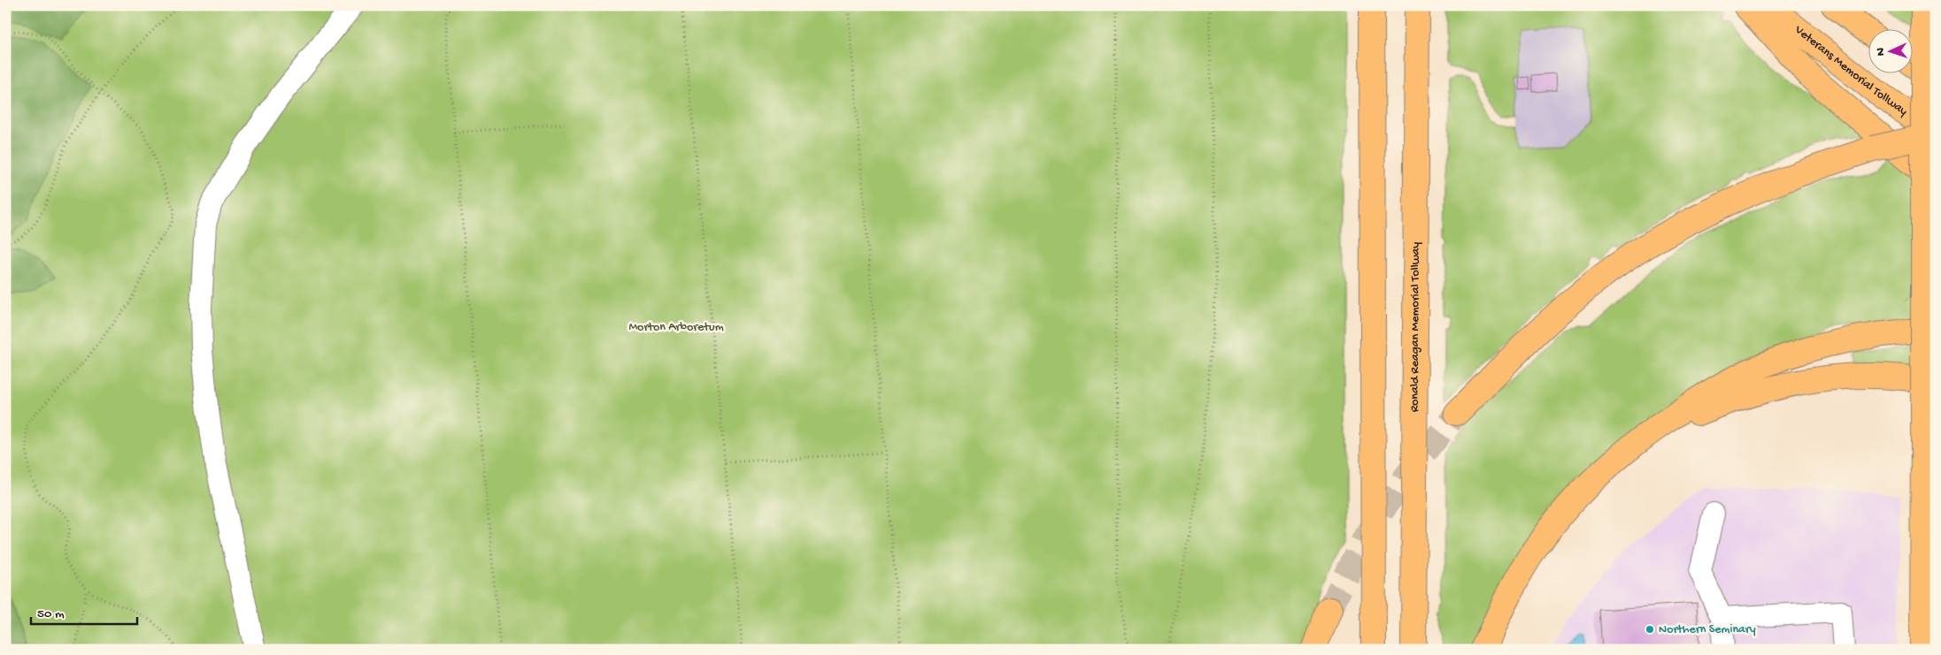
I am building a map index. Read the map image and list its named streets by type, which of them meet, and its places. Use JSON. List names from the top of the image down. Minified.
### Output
{"streets":{"main road":["Veterans Memorial Tollway","Ronald Reagan Memorial Tollway"]},"parks":["Morton Arboretum"],"places":["Northern Seminary"],"scale_bar":"50 m","north":"left"}
